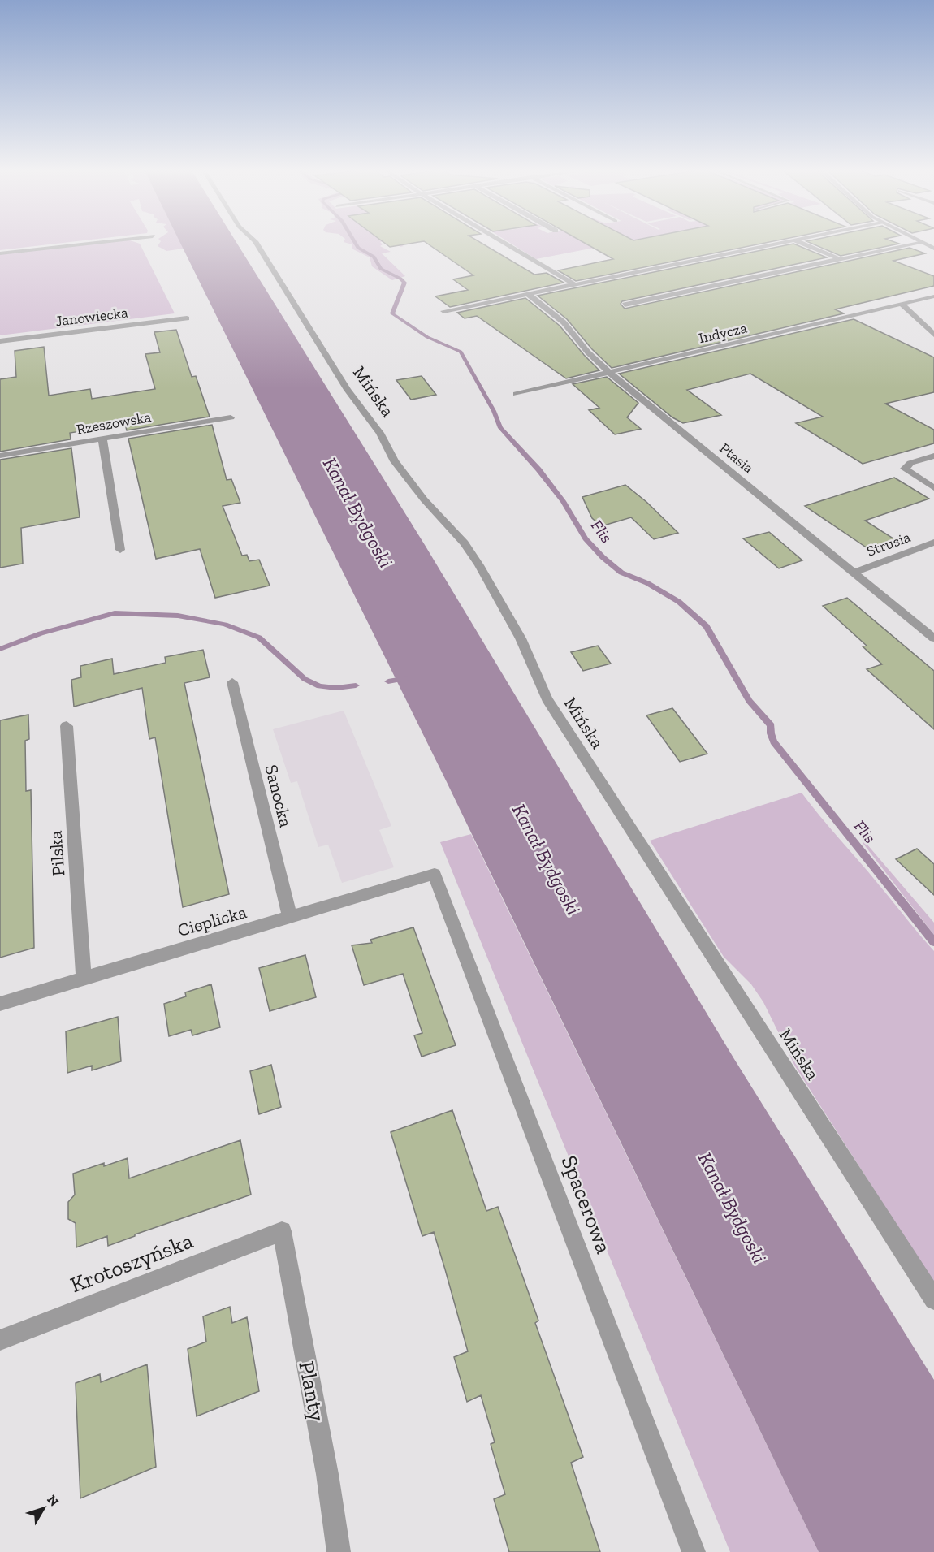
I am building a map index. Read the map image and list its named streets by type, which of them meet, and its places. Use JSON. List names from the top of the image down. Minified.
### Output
{"streets":{"street":["Janowiecka","Indycza","Mińska","Rzeszowska","Ptasia","Strusia","Sanocka","Pilska","Cieplicka","Spacerowa","Krotoszyńska","Planty"]},"crossings":[["Indycza","Ptasia"],["Ptasia","Strusia"],["Sanocka","Cieplicka"],["Pilska","Cieplicka"],["Cieplicka","Spacerowa"],["Krotoszyńska","Planty"]],"water":["Kanał Bydgoski","Flis"],"north":"top right"}
